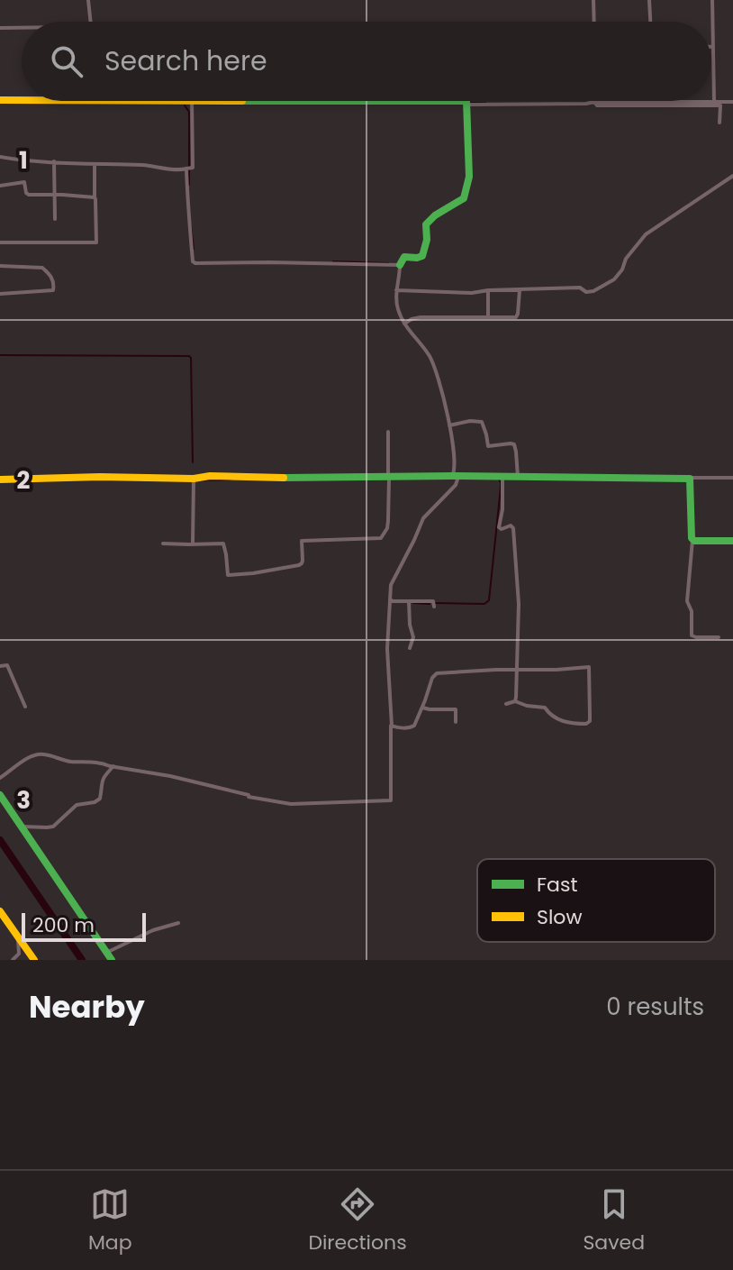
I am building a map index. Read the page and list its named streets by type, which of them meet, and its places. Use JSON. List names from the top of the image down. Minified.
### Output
{"legend":["Fast","Slow"],"scale_bar":"200 m","page":{"search":"Search here","scale":"200 m","heading":["Nearby","0 results"],"nav":["Map","Directions","Saved"]},"grid":{"rows":["1","2","3"]}}
